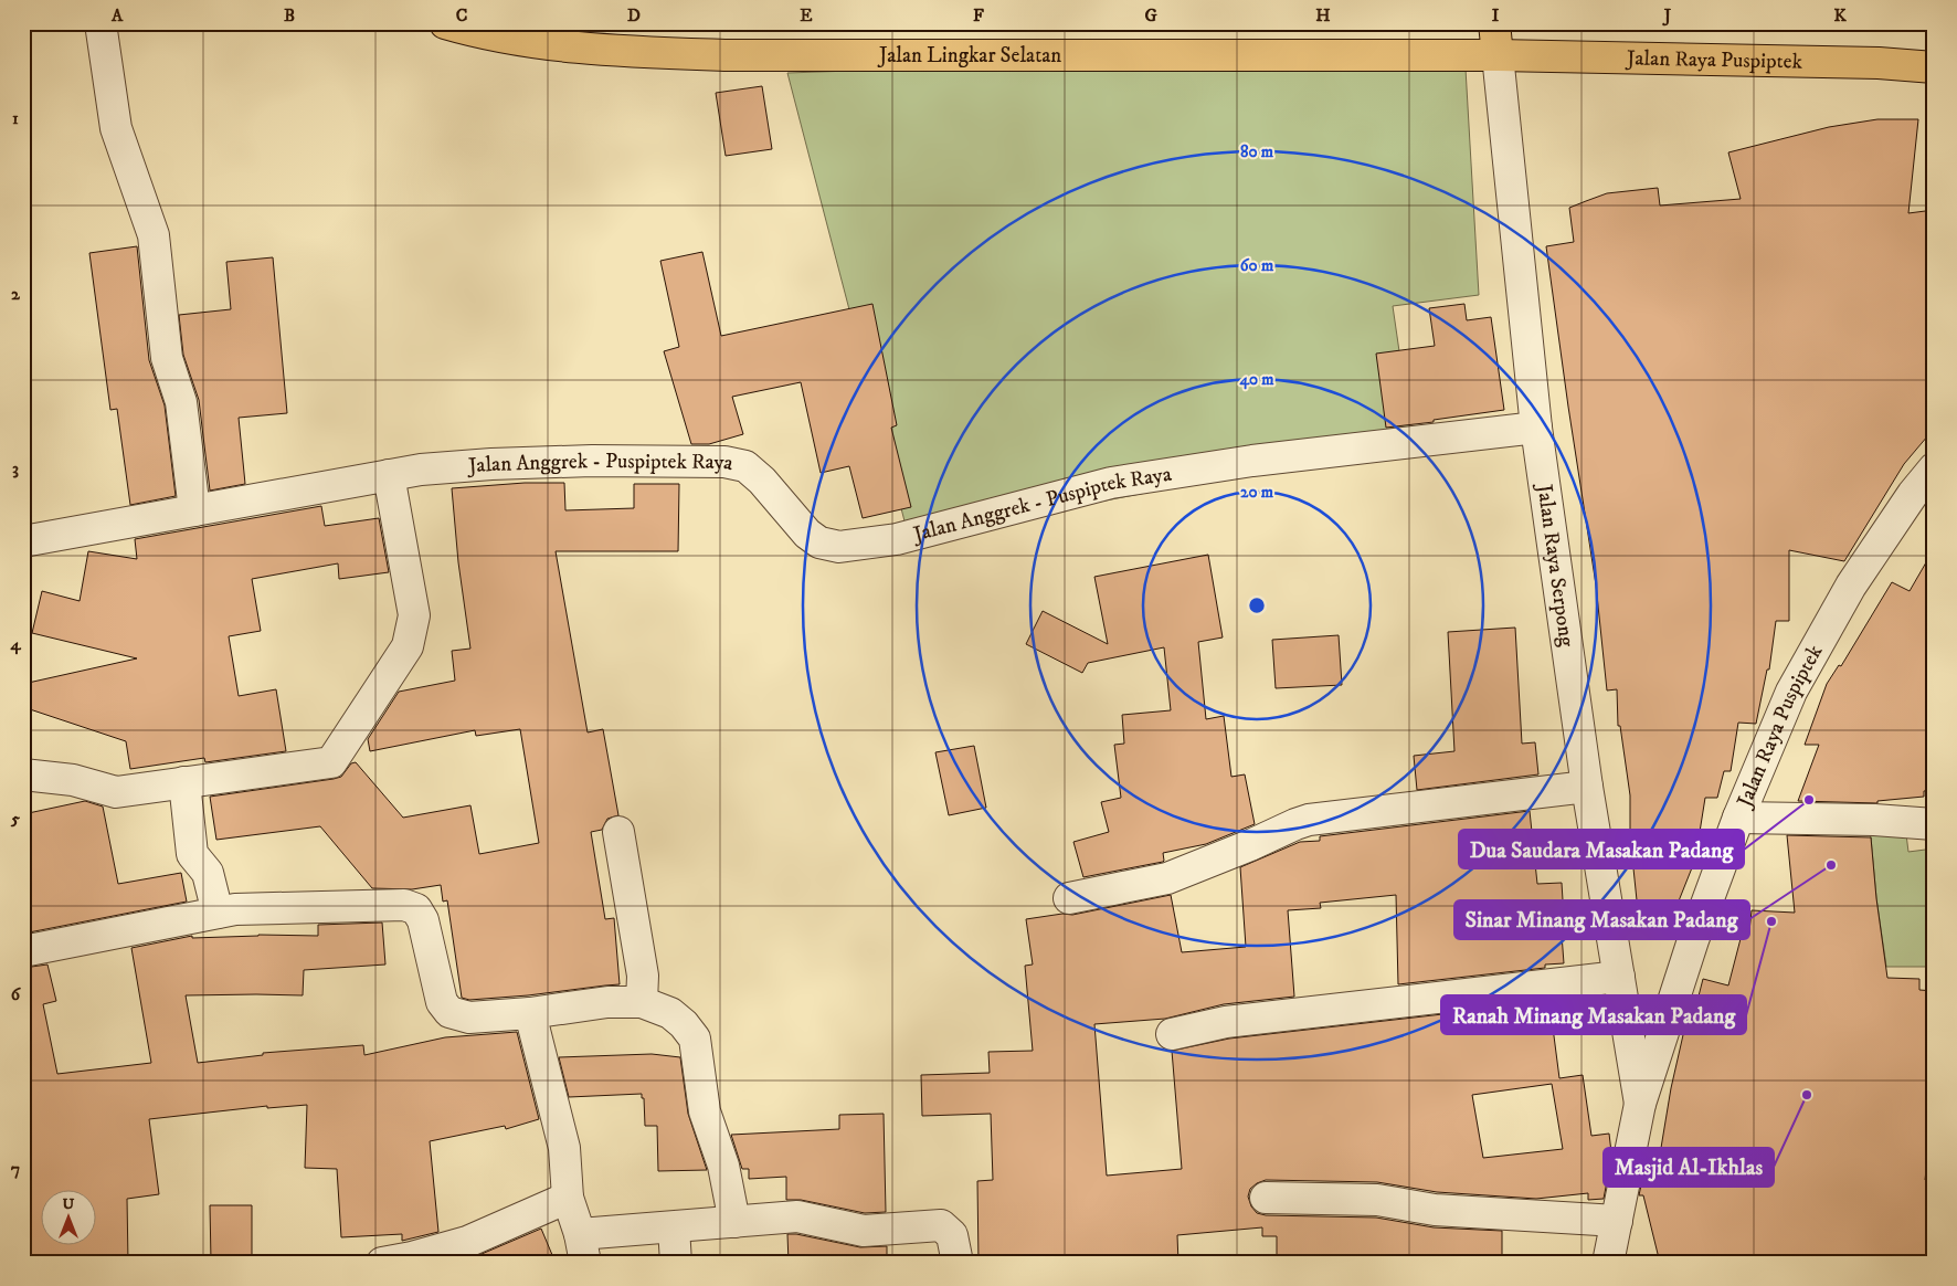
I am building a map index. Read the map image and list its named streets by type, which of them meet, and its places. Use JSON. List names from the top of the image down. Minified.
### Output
{"streets":{"main road":["Jalan Lingkar Selatan","Jalan Raya Puspiptek","Jalan Raya Serpong"],"street":["Jalan Anggrek - Puspiptek Raya"]},"crossings":[["Jalan Lingkar Selatan","Jalan Raya Puspiptek"],["Jalan Lingkar Selatan","Jalan Raya Serpong"],["Jalan Raya Puspiptek","Jalan Raya Serpong"],["Jalan Anggrek - Puspiptek Raya","Jalan Raya Serpong"]],"places":["Dua Saudara Masakan Padang","Sinar Minang Masakan Padang","Ranah Minang Masakan Padang","Masjid Al-Ikhlas"],"north":"top","grid":{"columns":["A","B","C","D","E","F","G","H","I","J","K"],"rows":["1","2","3","4","5","6","7"]},"rings":["80 m","60 m","40 m","20 m"]}
